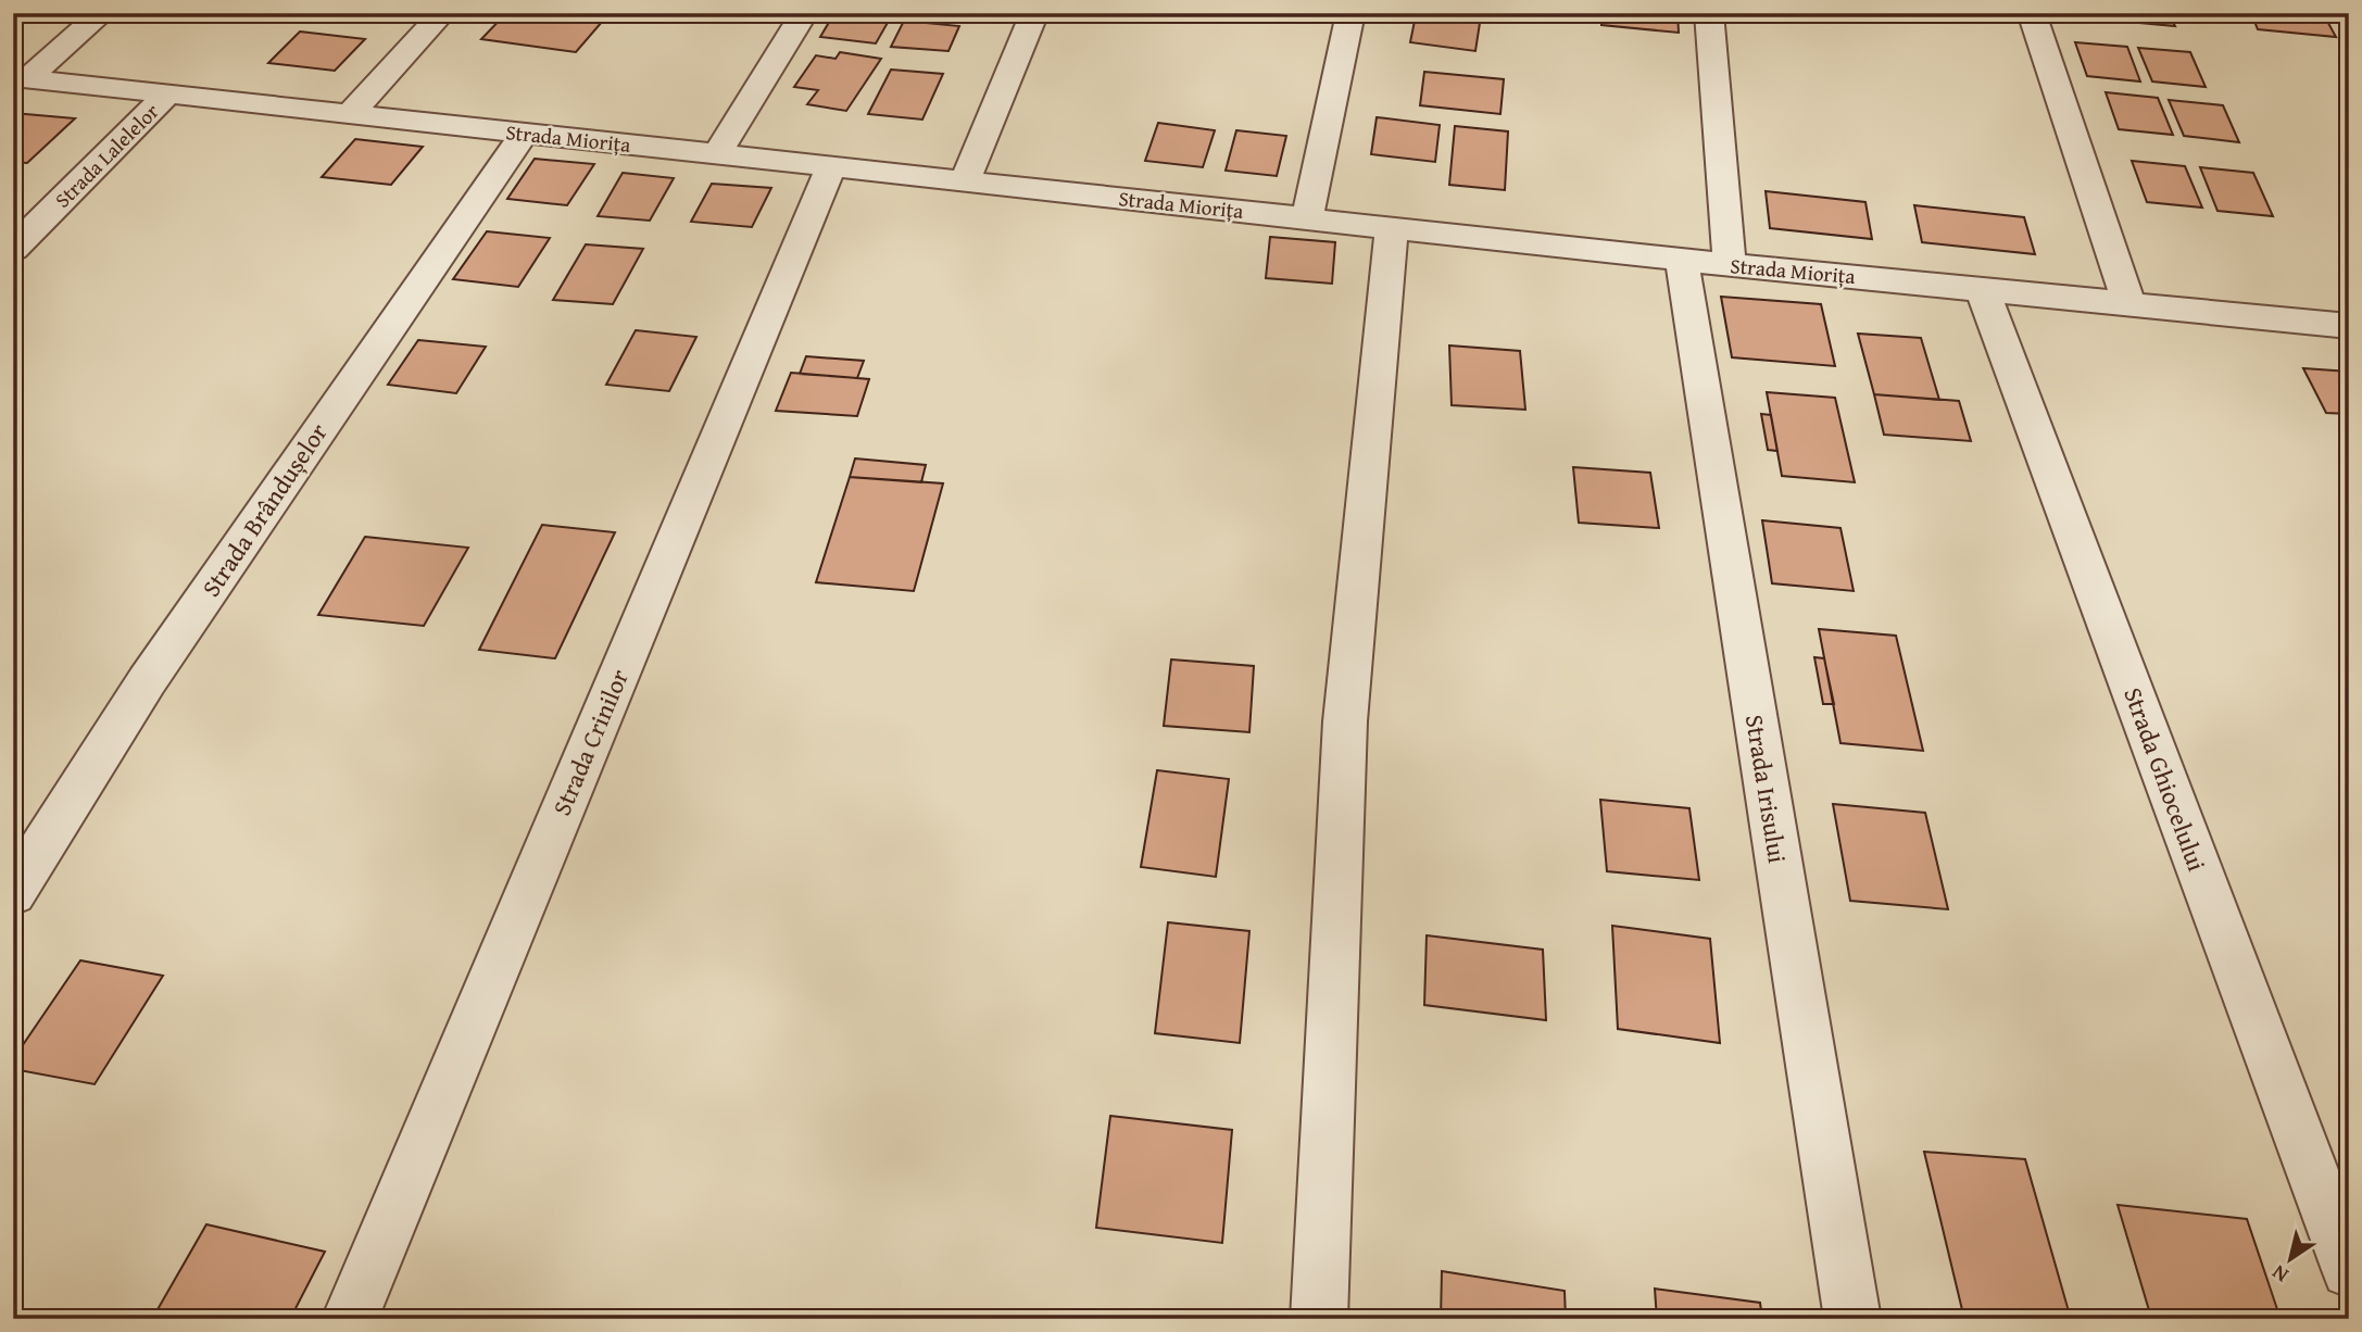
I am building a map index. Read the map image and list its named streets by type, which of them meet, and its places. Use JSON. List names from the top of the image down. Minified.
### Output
{"streets":{"street":["Strada Miorița","Strada Lalelelor","Strada Brândușelor","Strada Crinilor","Strada Ghiocelului","Strada Irisului"]},"crossings":[["Strada Miorița","Strada Lalelelor"],["Strada Miorița","Strada Brândușelor"],["Strada Miorița","Strada Crinilor"],["Strada Miorița","Strada Ghiocelului"],["Strada Miorița","Strada Irisului"]],"north":"bottom left"}
